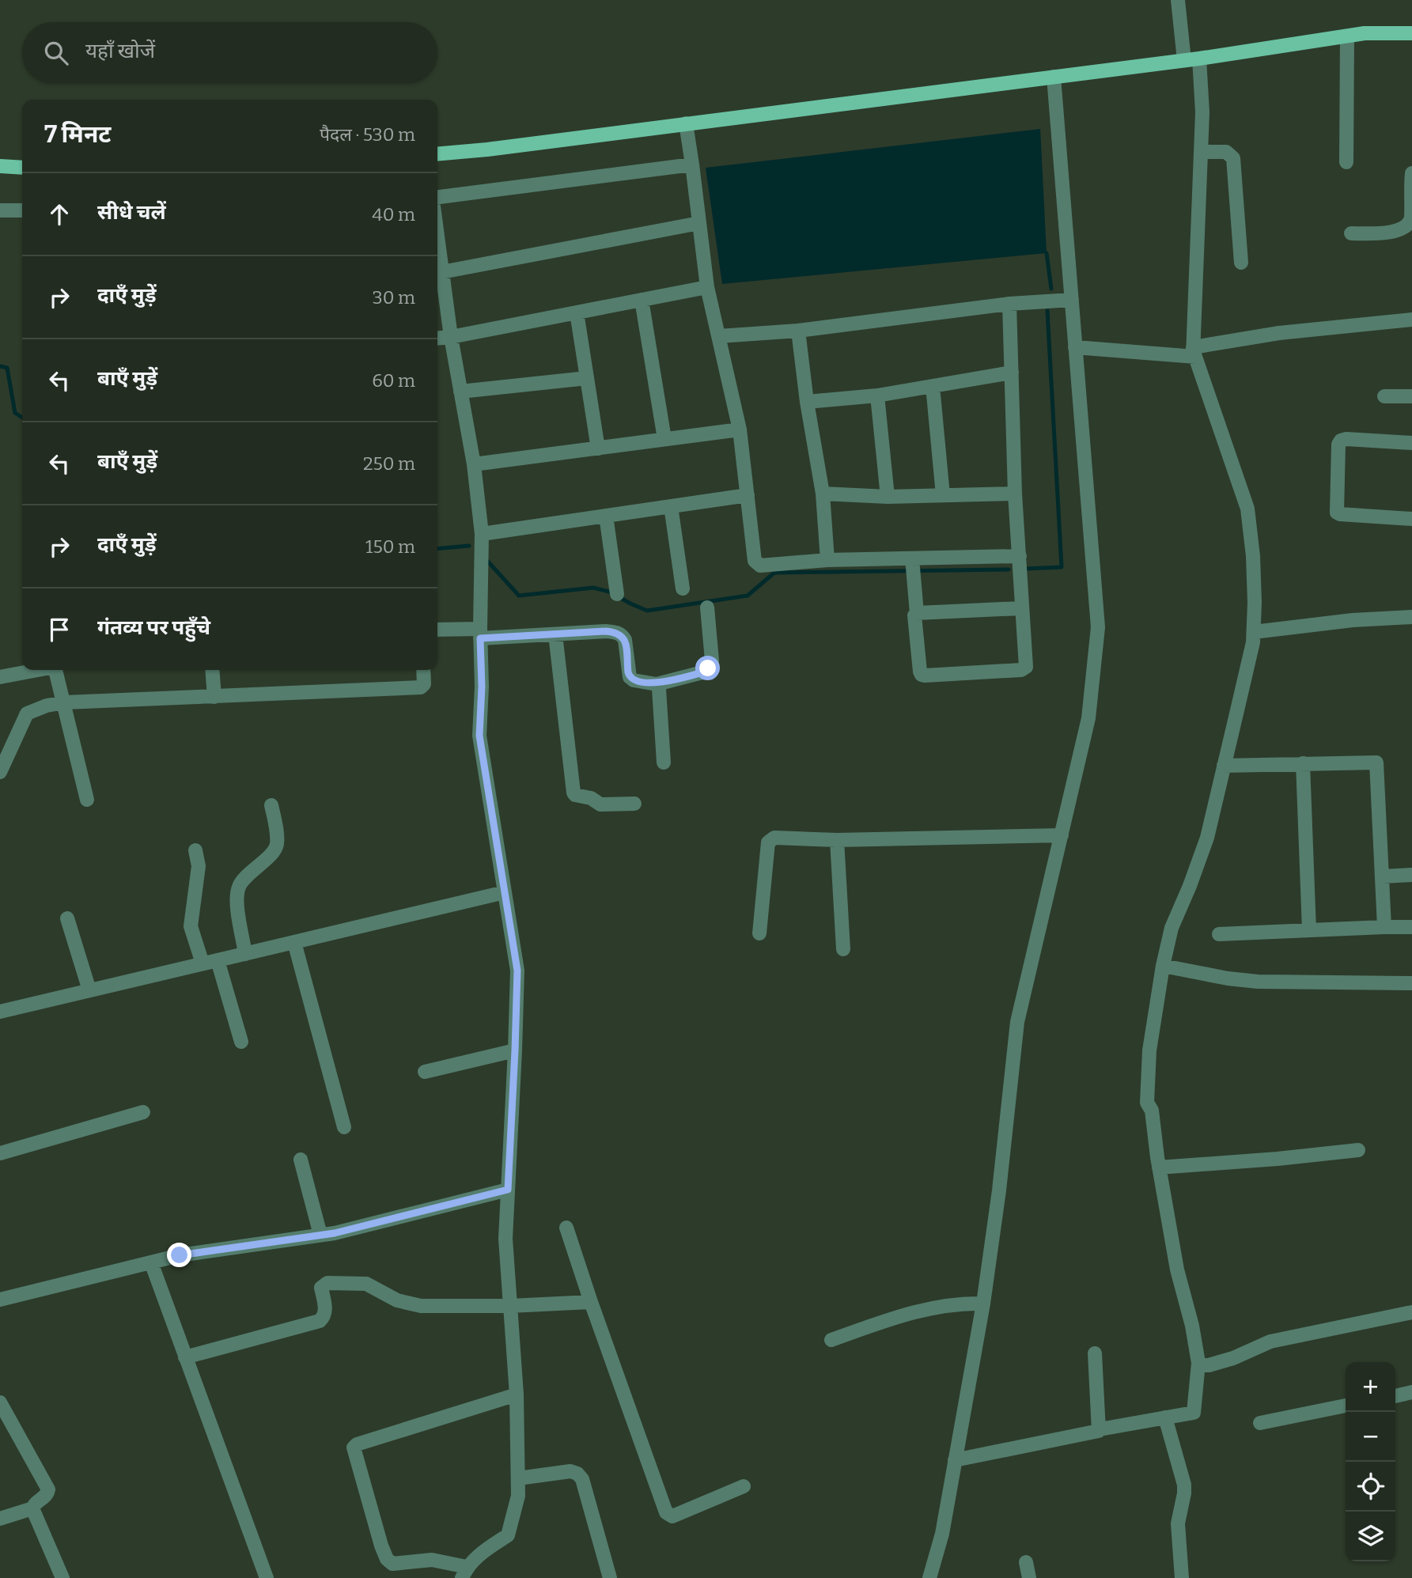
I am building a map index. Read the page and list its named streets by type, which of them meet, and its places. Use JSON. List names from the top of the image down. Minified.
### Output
{"page":{"search":"यहाँ खोजें","heading":["7 मिनट","पैदल · 530 m"],"list":[["सीधे चलें","40 m"],["दाएँ मुड़ें","30 m"],["बाएँ मुड़ें","60 m"],["बाएँ मुड़ें","250 m"],["दाएँ मुड़ें","150 m"],"गंतव्य पर पहुँचे"],"map_buttons":["+","−"]}}
